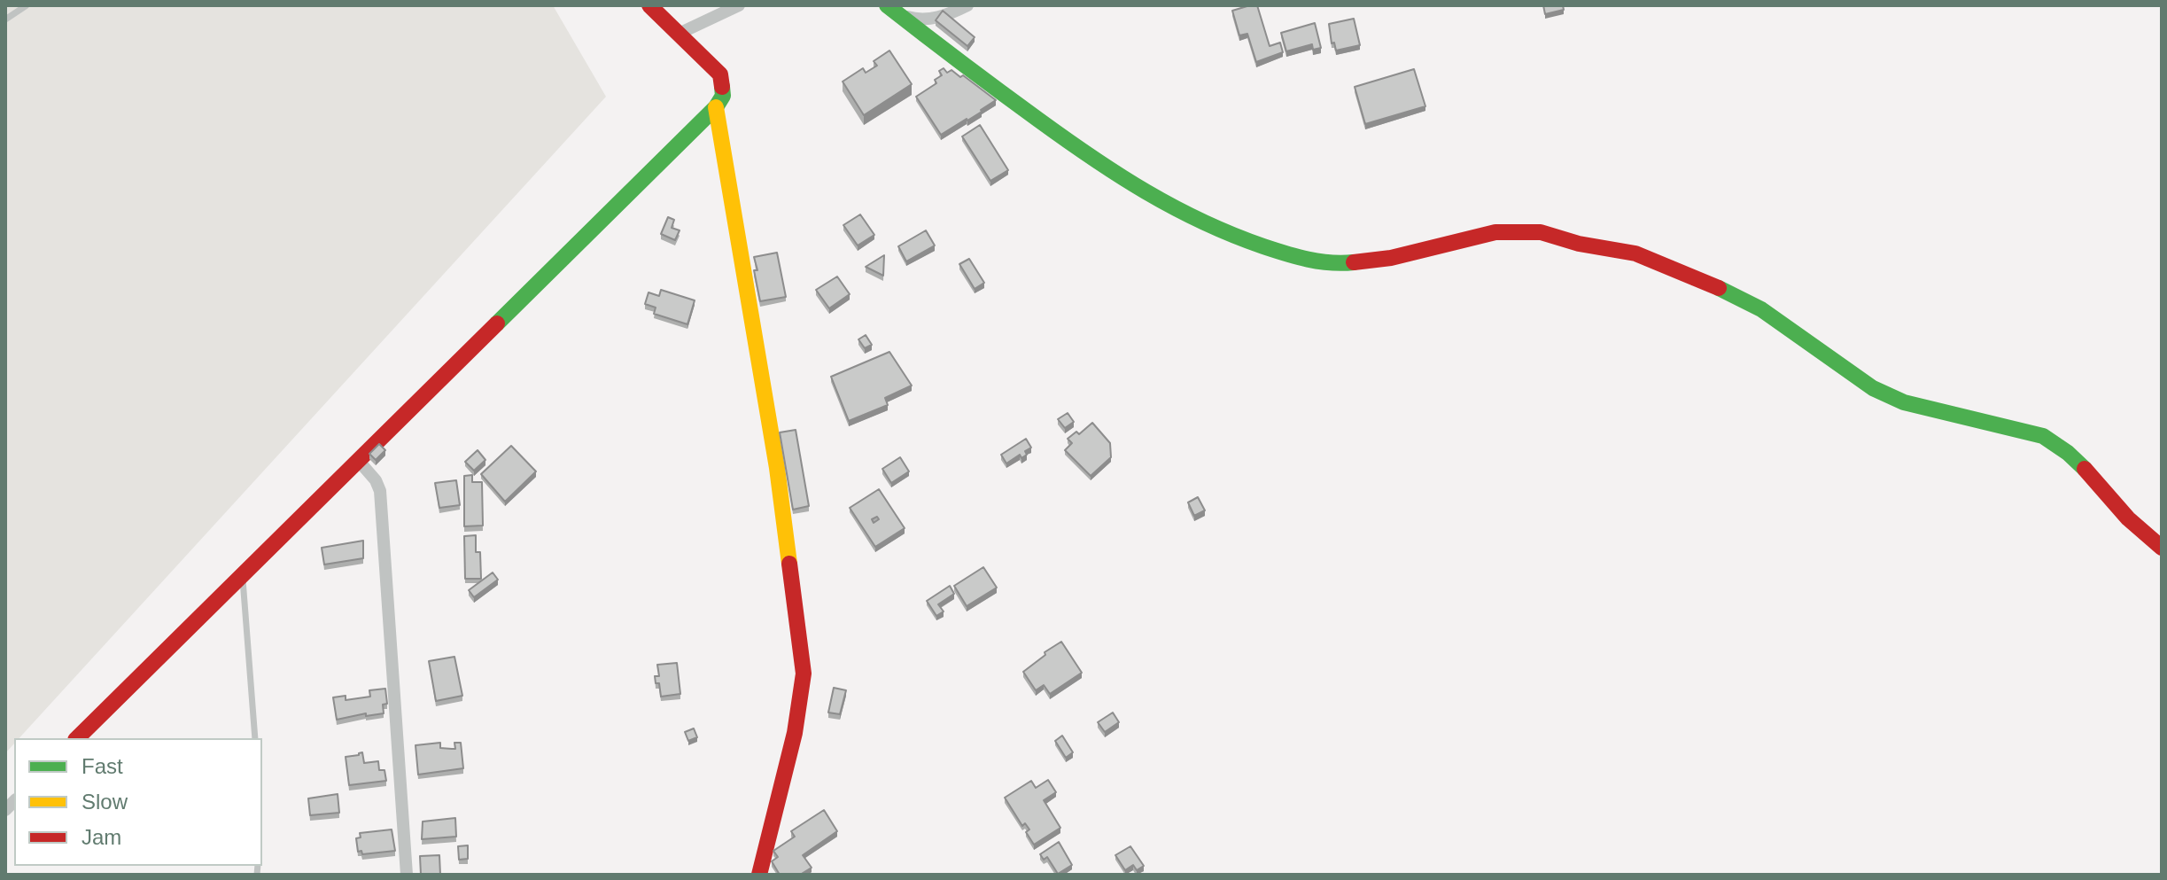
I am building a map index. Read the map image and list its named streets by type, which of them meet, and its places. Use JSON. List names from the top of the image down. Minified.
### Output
{"legend":["Fast","Slow","Jam"]}
